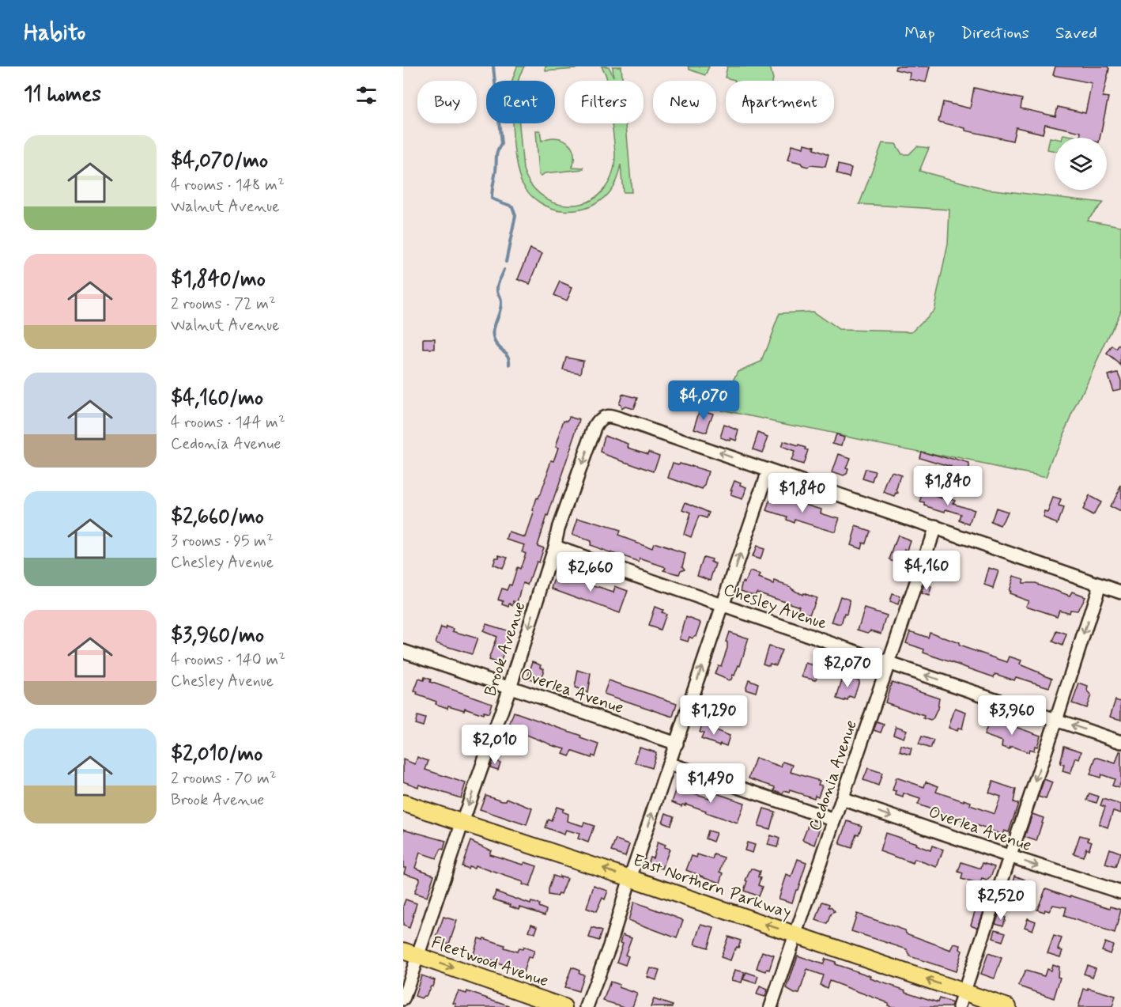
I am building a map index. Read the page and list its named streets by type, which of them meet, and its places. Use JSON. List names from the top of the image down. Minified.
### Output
{"streets":{"main road":["East Northern Parkway","Fleetwood Avenue"],"street":["Chesley Avenue","Brook Avenue","Overlea Avenue","Cedonia Avenue"]},"crossings":[["Chesley Avenue","Brook Avenue"],["Chesley Avenue","Cedonia Avenue"],["Brook Avenue","Overlea Avenue"],["Brook Avenue","East Northern Parkway"],["Brook Avenue","Fleetwood Avenue"],["Overlea Avenue","Cedonia Avenue"],["Cedonia Avenue","East Northern Parkway"]],"one_way":["Chesley Avenue","Overlea Avenue","East Northern Parkway","Fleetwood Avenue"],"page":{"header":"Habito","nav":["Map","Directions","Saved"],"heading":"11 homes","chip":["Buy","Rent","Filters","New","Apartment"],"list":[{"name":"$4,070/mo","note":"4 rooms · 148 m² · Walnut Avenue"},{"name":"$1,840/mo","note":"2 rooms · 72 m² · Walnut Avenue"},{"name":"$4,160/mo","note":"4 rooms · 144 m² · Cedonia Avenue"},{"name":"$2,660/mo","note":"3 rooms · 95 m² · Chesley Avenue"},{"name":"$3,960/mo","note":"4 rooms · 140 m² · Chesley Avenue"},{"name":"$2,010/mo","note":"2 rooms · 70 m² · Brook Avenue"}],"price":["$4,070","$1,840","$1,840","$4,160","$2,660","$2,070","$1,290","$3,960","$2,010","$1,490","$2,520"]}}
